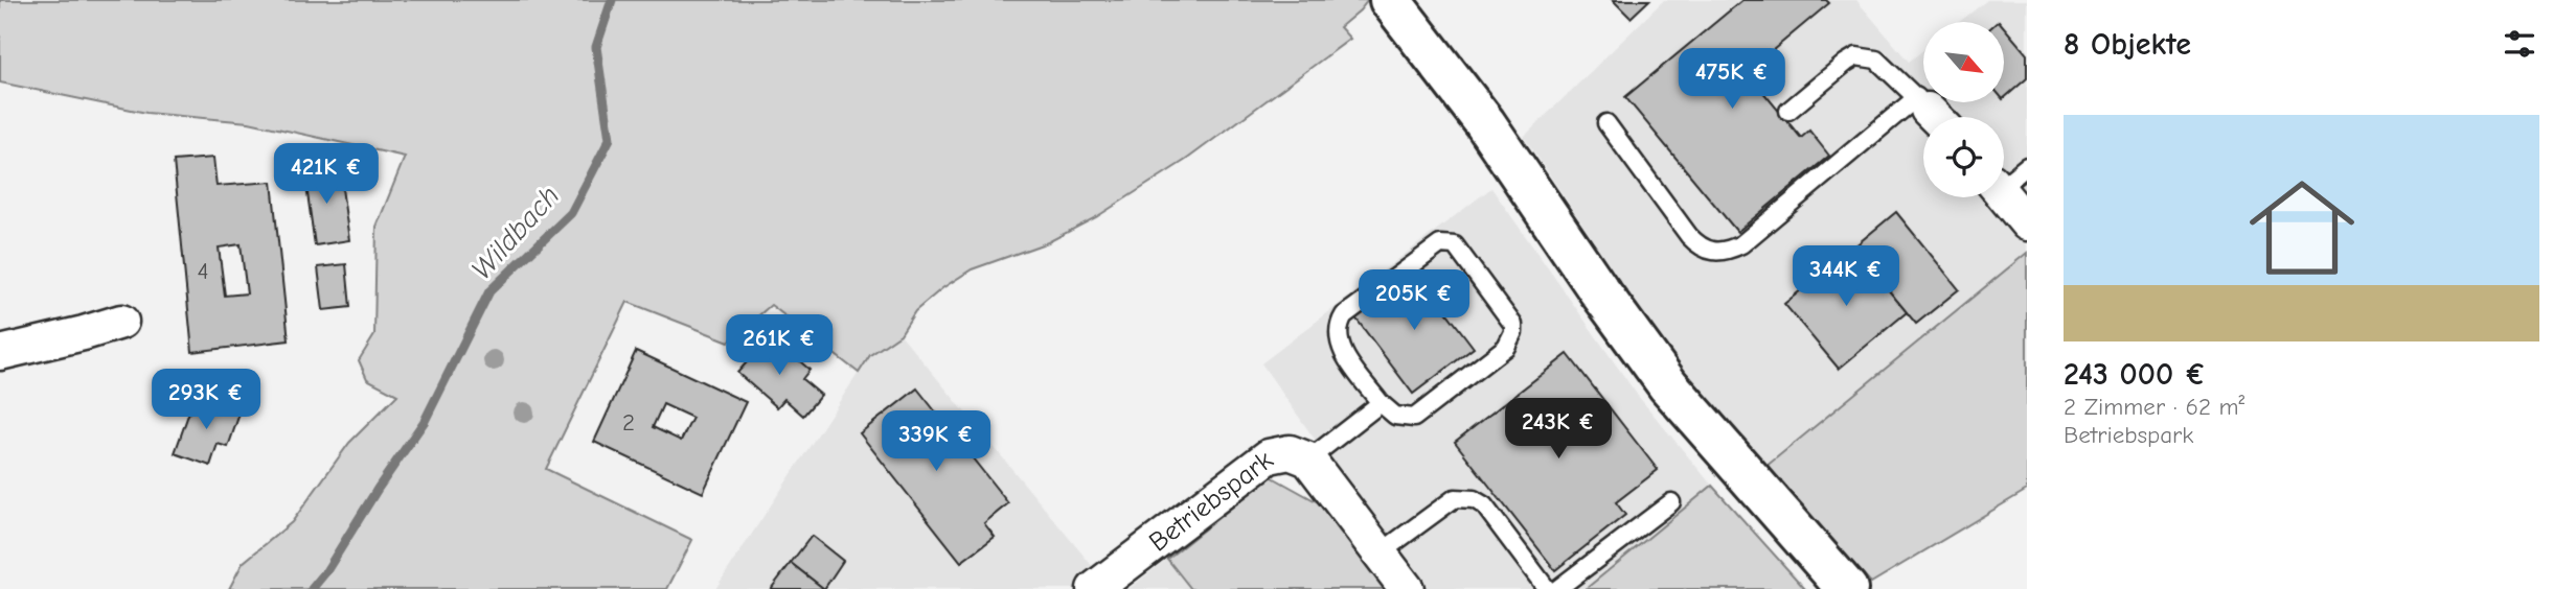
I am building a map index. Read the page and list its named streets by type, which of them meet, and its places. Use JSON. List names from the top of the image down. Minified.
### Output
{"streets":{"street":["Betriebspark"]},"water":["Wildbach"],"house_numbers":["4","2"],"north":"bottom right","page":{"heading":"8 Objekte","price":["475K €","421K €","344K €","205K €","261K €","293K €","243K €","339K €"],"list":[{"name":"243 000 €","note":"2 Zimmer · 62 m² · Betriebspark"}]}}
